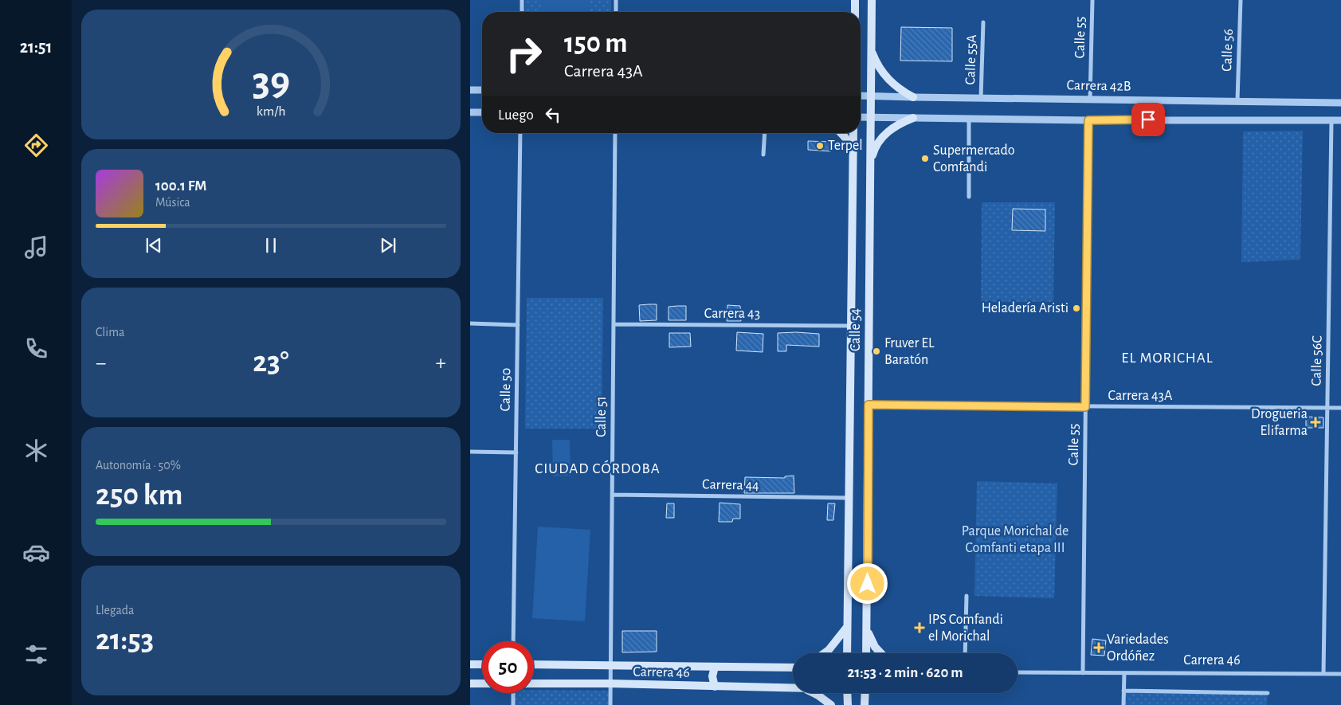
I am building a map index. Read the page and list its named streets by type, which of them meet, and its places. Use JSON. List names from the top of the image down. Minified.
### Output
{"streets":{"main road":["Calle 54","Carrera 46"],"street":["Calle 55","Calle 56","Calle 55A","Carrera 42B","Carrera 43","Calle 56C","Calle 50","Carrera 43A","Calle 51","Carrera 44"]},"crossings":[["Calle 55","Carrera 42B"],["Calle 55","Carrera 43A"],["Calle 55","Carrera 46"],["Calle 56","Carrera 42B"],["Calle 55A","Carrera 42B"],["Carrera 42B","Calle 54"],["Carrera 43","Calle 54"],["Carrera 43","Calle 51"],["Calle 54","Carrera 43A"],["Calle 54","Carrera 44"],["Calle 56C","Carrera 43A"],["Calle 56C","Carrera 46"],["Calle 51","Carrera 44"],["Calle 51","Carrera 46"]],"districts":["EL MORICHAL","CIUDAD CÓRDOBA"],"parks":["Parque Morichal de Comfanti etapa III"],"places":{"other":["Terpel","Supermercado Comfandi","Heladería Aristi","Fruver EL Baratón"],"health":["Drogueria Elifarma","IPS Comfandi el Morichal","Variedades Ordóñez"]},"page":{"tabs":"21:51","turn":["150 m","Carrera 43A"],"then":"Luego","song":["100.1 FM","Música"],"tile":["Clima",["Autonomía · 50%","250 km"],["Llegada","21:53"]],"heat":["−","23°","+"],"limit":"50","trip":"21:53 · 2 min · 620 m","gauge":["39","km/h"]}}
